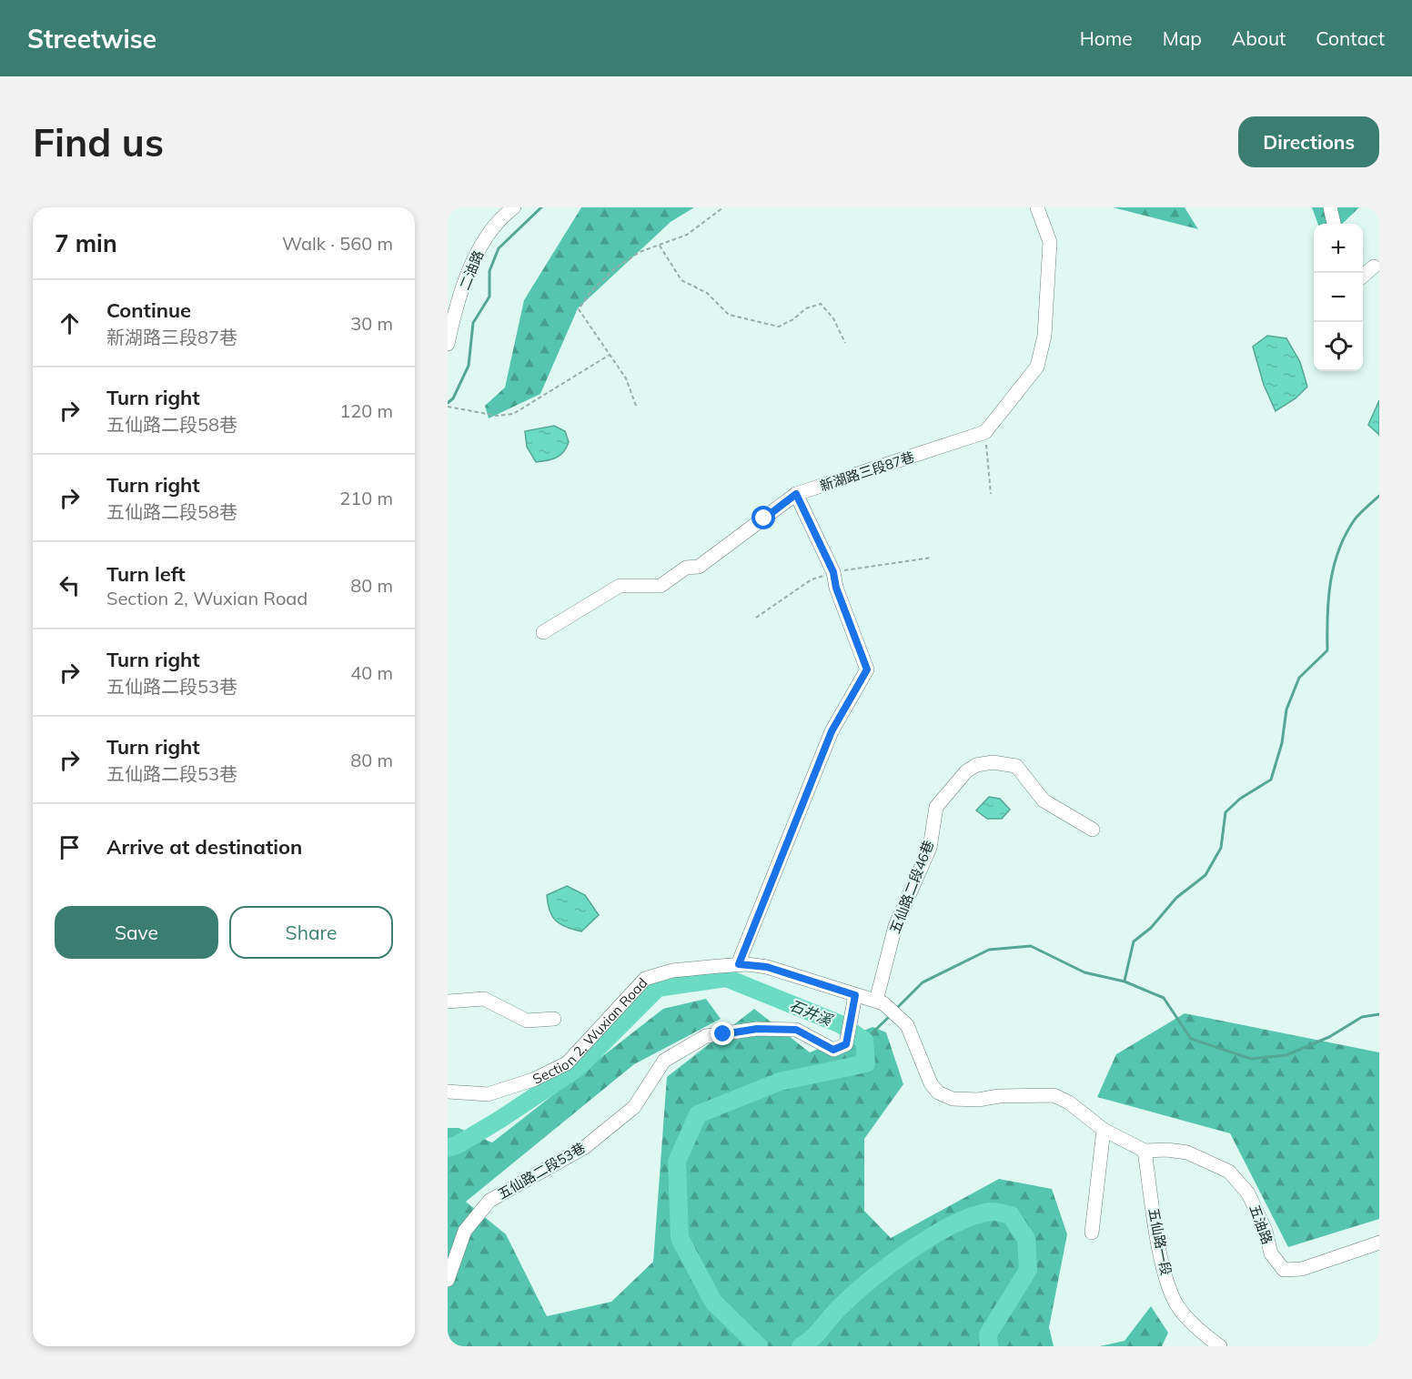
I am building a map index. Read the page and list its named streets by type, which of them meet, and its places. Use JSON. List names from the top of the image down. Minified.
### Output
{"streets":{"street":["二油路","新湖路三段87巷","五仙路二段46巷","Section 2, Wuxian Road","五仙路二段53巷","五油路","五仙路一段"]},"crossings":[["五仙路二段46巷","Section 2, Wuxian Road"],["Section 2, Wuxian Road","五仙路二段53巷"],["Section 2, Wuxian Road","五油路"],["Section 2, Wuxian Road","五仙路一段"],["五油路","五仙路一段"]],"water":["石井溪"],"page":{"header":"Streetwise","nav":["Home","Map","About","Contact"],"buttons":["Directions",["Save","Share"]],"title":"Find us","heading":["7 min","Walk · 560 m"],"map_buttons":["+","−"],"list":[["Continue","新湖路三段87巷","30 m"],["Turn right","五仙路二段58巷","120 m"],["Turn right","五仙路二段58巷","210 m"],["Turn left","Section 2, Wuxian Road","80 m"],["Turn right","五仙路二段53巷","40 m"],["Turn right","五仙路二段53巷","80 m"],"Arrive at destination"]}}
